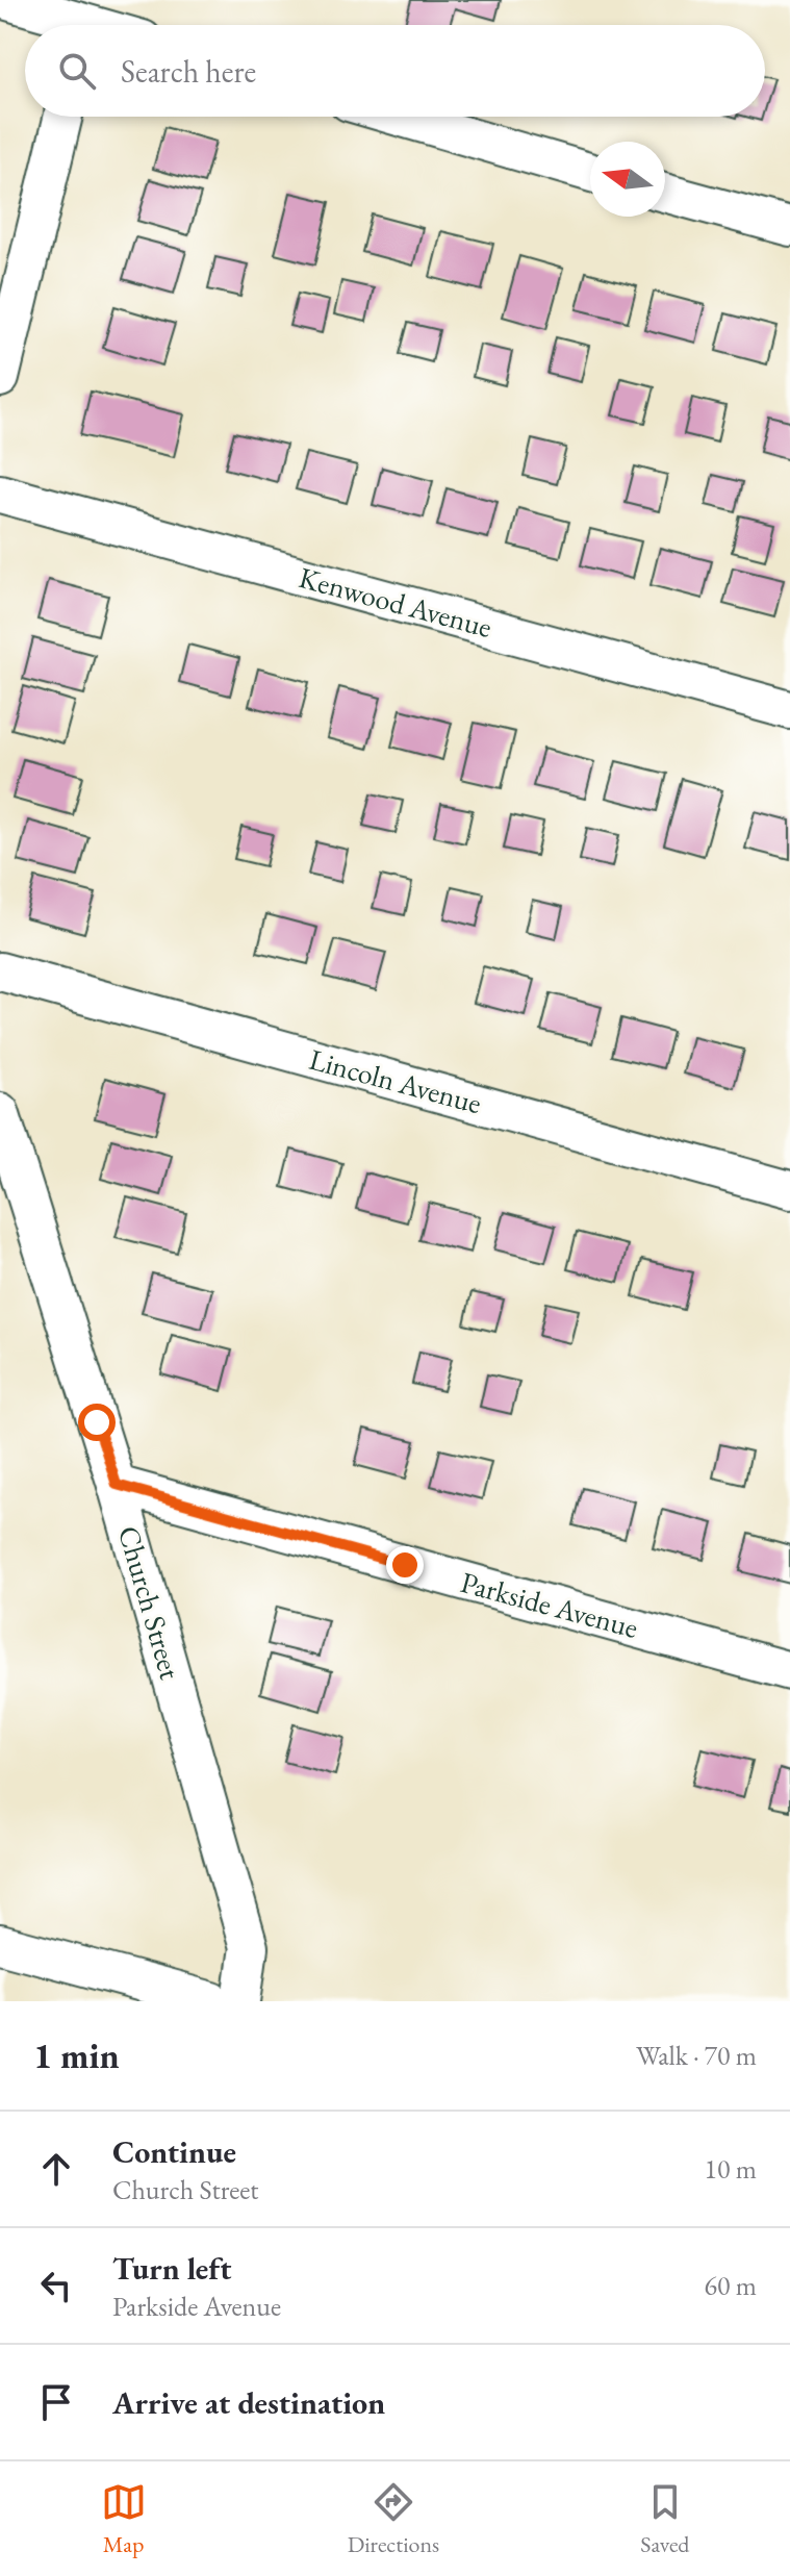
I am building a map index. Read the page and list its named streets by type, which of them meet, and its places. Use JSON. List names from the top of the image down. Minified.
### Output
{"streets":{"street":["Kenwood Avenue","Lincoln Avenue","Church Street","Parkside Avenue"]},"crossings":[["Church Street","Parkside Avenue"]],"north":"left","page":{"search":"Search here","heading":["1 min","Walk · 70 m"],"list":[["Continue","Church Street","10 m"],["Turn left","Parkside Avenue","60 m"],"Arrive at destination"],"nav":["Map","Directions","Saved"]}}
